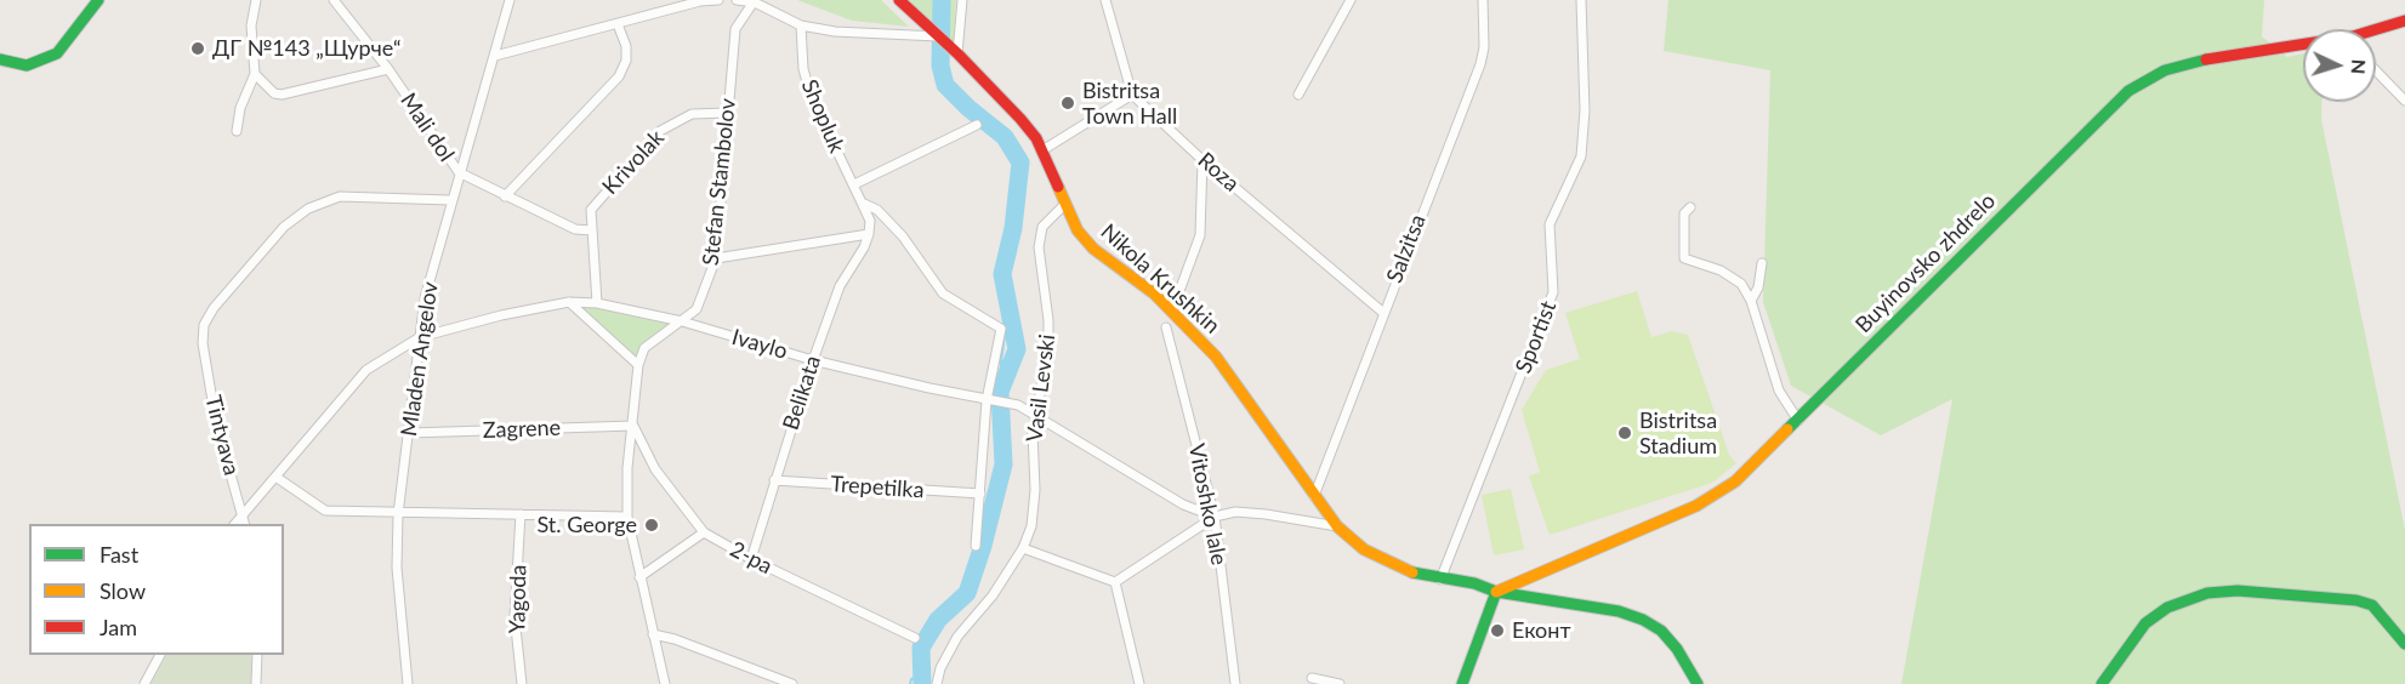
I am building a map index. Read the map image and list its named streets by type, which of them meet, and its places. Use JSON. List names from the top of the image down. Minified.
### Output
{"streets":{"street":["Shopluk","Mali dol","Krivolak","Roza","Stefan Stambolov","Salzitsa","Buyinovsko zhdrelo","Nikola Krushkin","Sportist","Ivaylo","Mladen Angelov","Vasil Levski","Belikata","Zagrene","Tintyava","Trepetilka","Vitoshko lale","2-ра","Yagoda"]},"crossings":[["Shopluk","Belikata"],["Mali dol","Krivolak"],["Mali dol","Mladen Angelov"],["Krivolak","Stefan Stambolov"],["Krivolak","Ivaylo"],["Roza","Salzitsa"],["Stefan Stambolov","Ivaylo"],["Salzitsa","Nikola Krushkin"],["Buyinovsko zhdrelo","Nikola Krushkin"],["Nikola Krushkin","Sportist"],["Nikola Krushkin","Ivaylo"],["Nikola Krushkin","Vasil Levski"],["Ivaylo","Mladen Angelov"],["Ivaylo","Vasil Levski"],["Ivaylo","Belikata"],["Ivaylo","Tintyava"],["Ivaylo","Vitoshko lale"],["Mladen Angelov","Zagrene"],["Mladen Angelov","Tintyava"],["Belikata","Trepetilka"],["Belikata","2-ра"],["Zagrene","2-ра"]],"places":["ДГ №143 „Щурче“","Bistritsa Town Hall","Bistritsa Stadium","St. George","Еконт"],"legend":["Fast","Slow","Jam"],"north":"right"}
